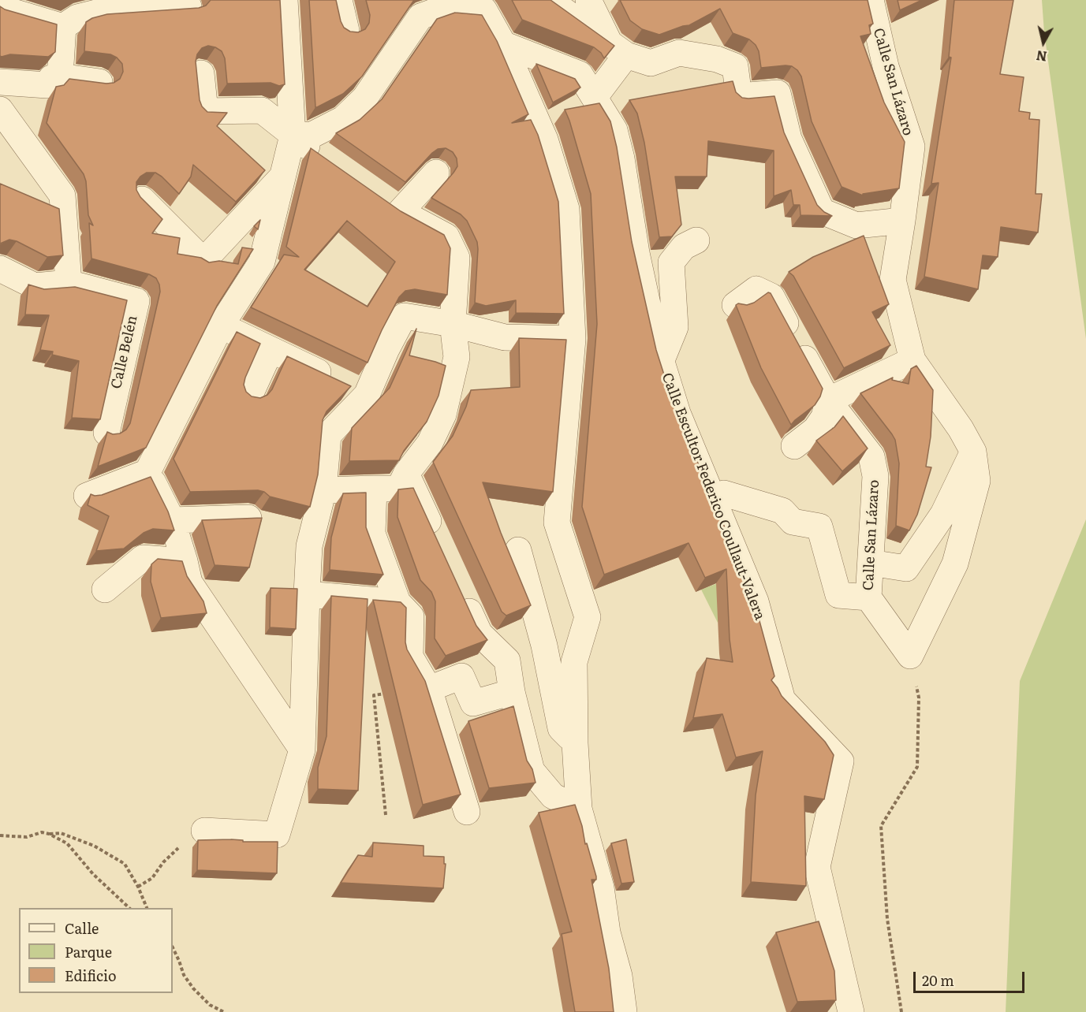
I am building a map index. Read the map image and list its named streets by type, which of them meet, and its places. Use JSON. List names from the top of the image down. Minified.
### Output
{"streets":{"street":["Calle San Lázaro","Calle Belén","Calle Escultor Federico Coullaut-Valera"]},"legend":["Calle","Parque","Edificio"],"scale_bar":"20 m","north":"bottom"}
